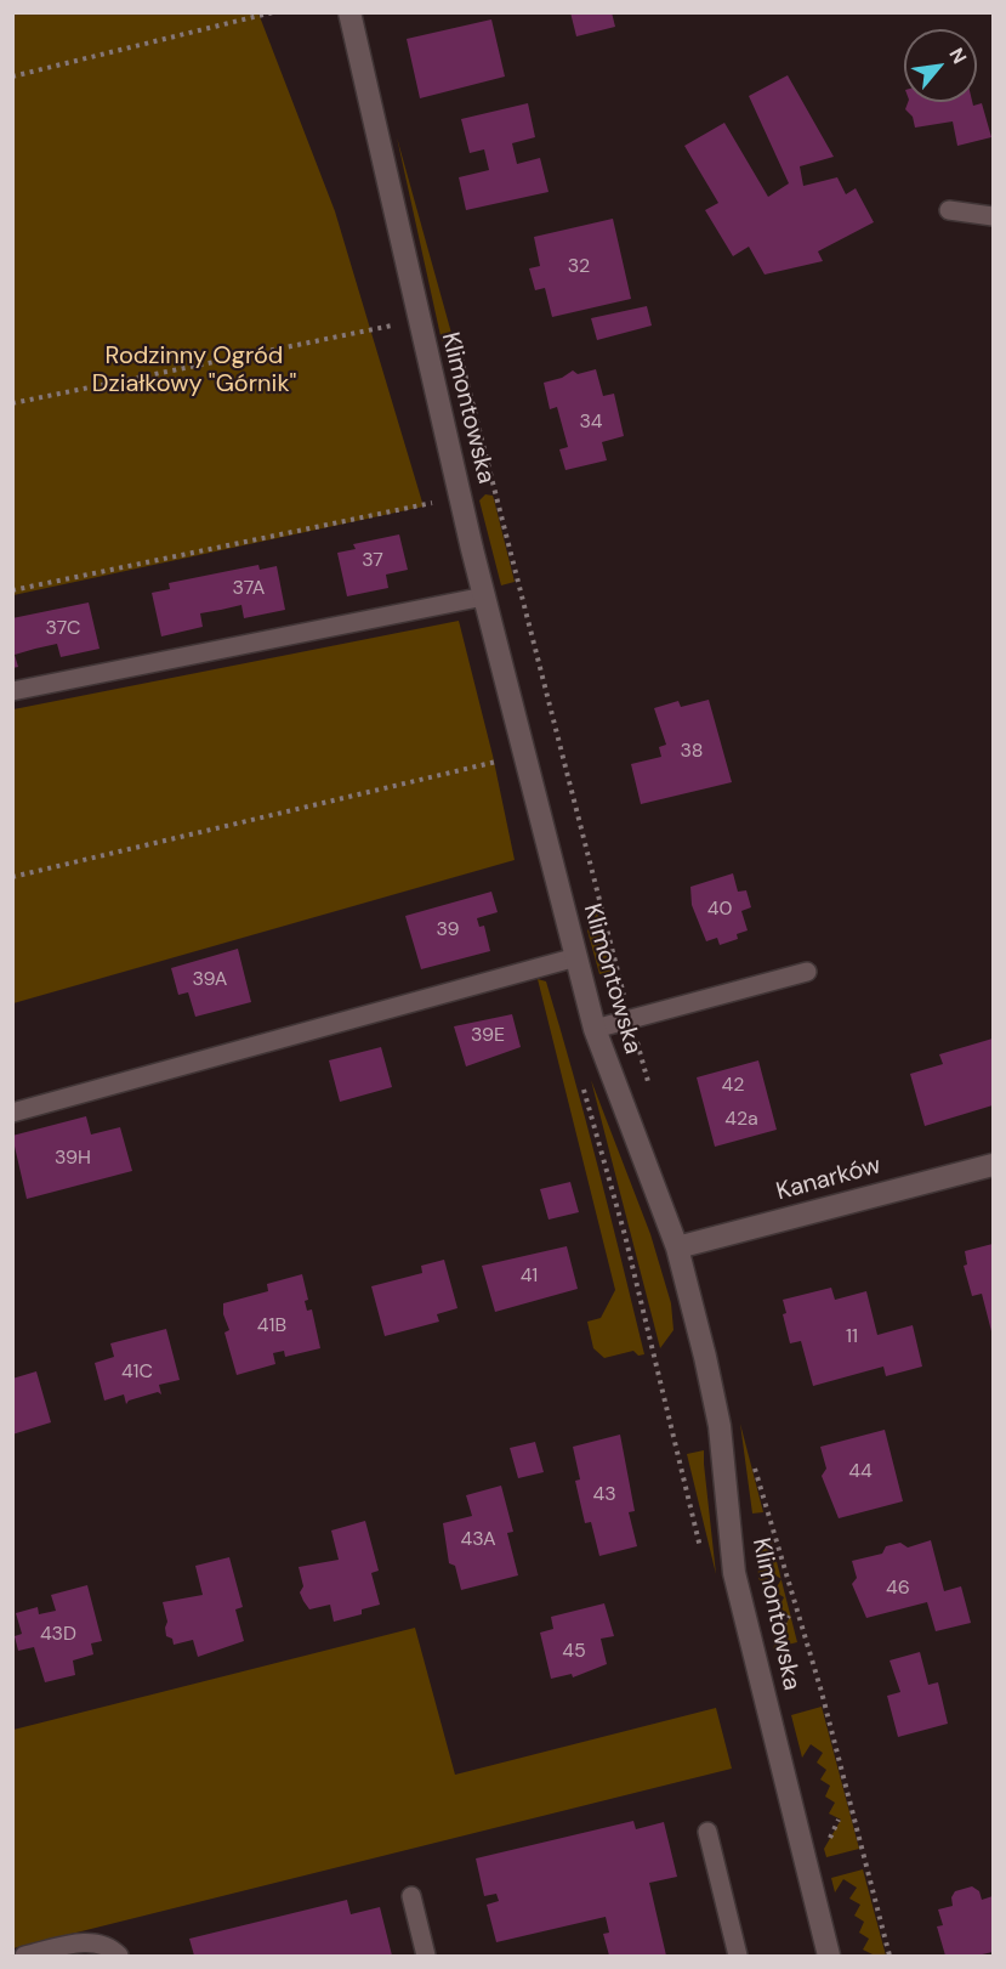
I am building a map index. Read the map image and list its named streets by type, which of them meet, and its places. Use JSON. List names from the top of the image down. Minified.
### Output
{"streets":{"street":["Klimontowska","Kanarków"]},"crossings":[["Klimontowska","Kanarków"]],"parks":["Rodzinny Ogród Działkowy \"Górnik\""],"house_numbers":["32","34","37","37A","37C","38","40","39","39A","39E","42","42a","39H","41","41B","11","41C","44","43","43A","46","43D","45"],"north":"top right"}
